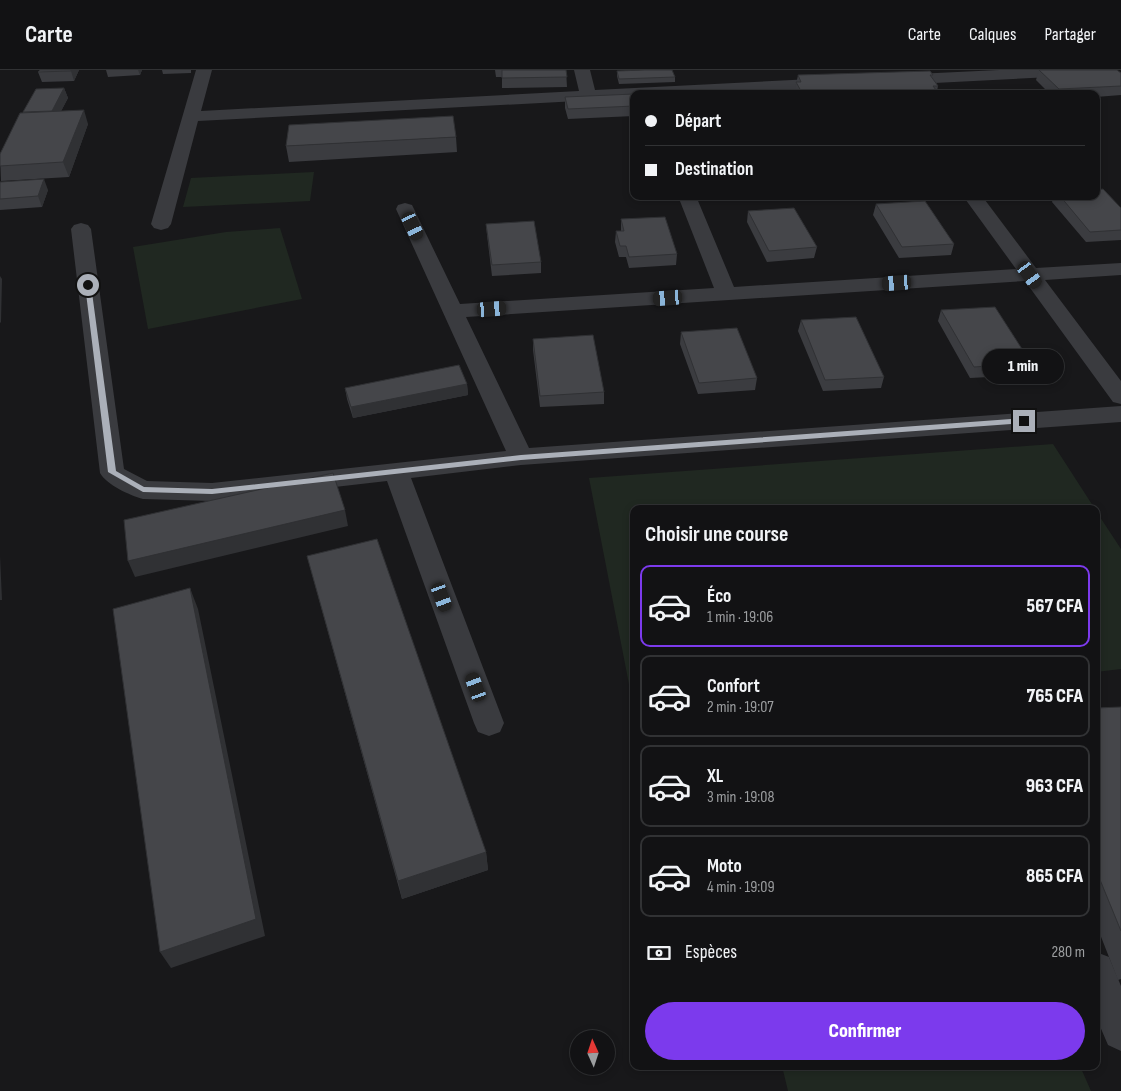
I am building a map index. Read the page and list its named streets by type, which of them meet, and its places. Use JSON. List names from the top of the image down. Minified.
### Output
{"north":"top","page":{"header":"Carte","nav":["Carte","Calques","Partager"],"banner":["Départ","Destination"],"bubble":"1 min","heading":"Choisir une course","list":[{"name":"Éco","note":"1 min · 19:06","value":"567 CFA"},{"name":"Confort","note":"2 min · 19:07","value":"765 CFA"},{"name":"XL","note":"3 min · 19:08","value":"963 CFA"},{"name":"Moto","note":"4 min · 19:09","value":"865 CFA"}],"pay":["Espèces","280 m"],"buttons":"Confirmer"}}
